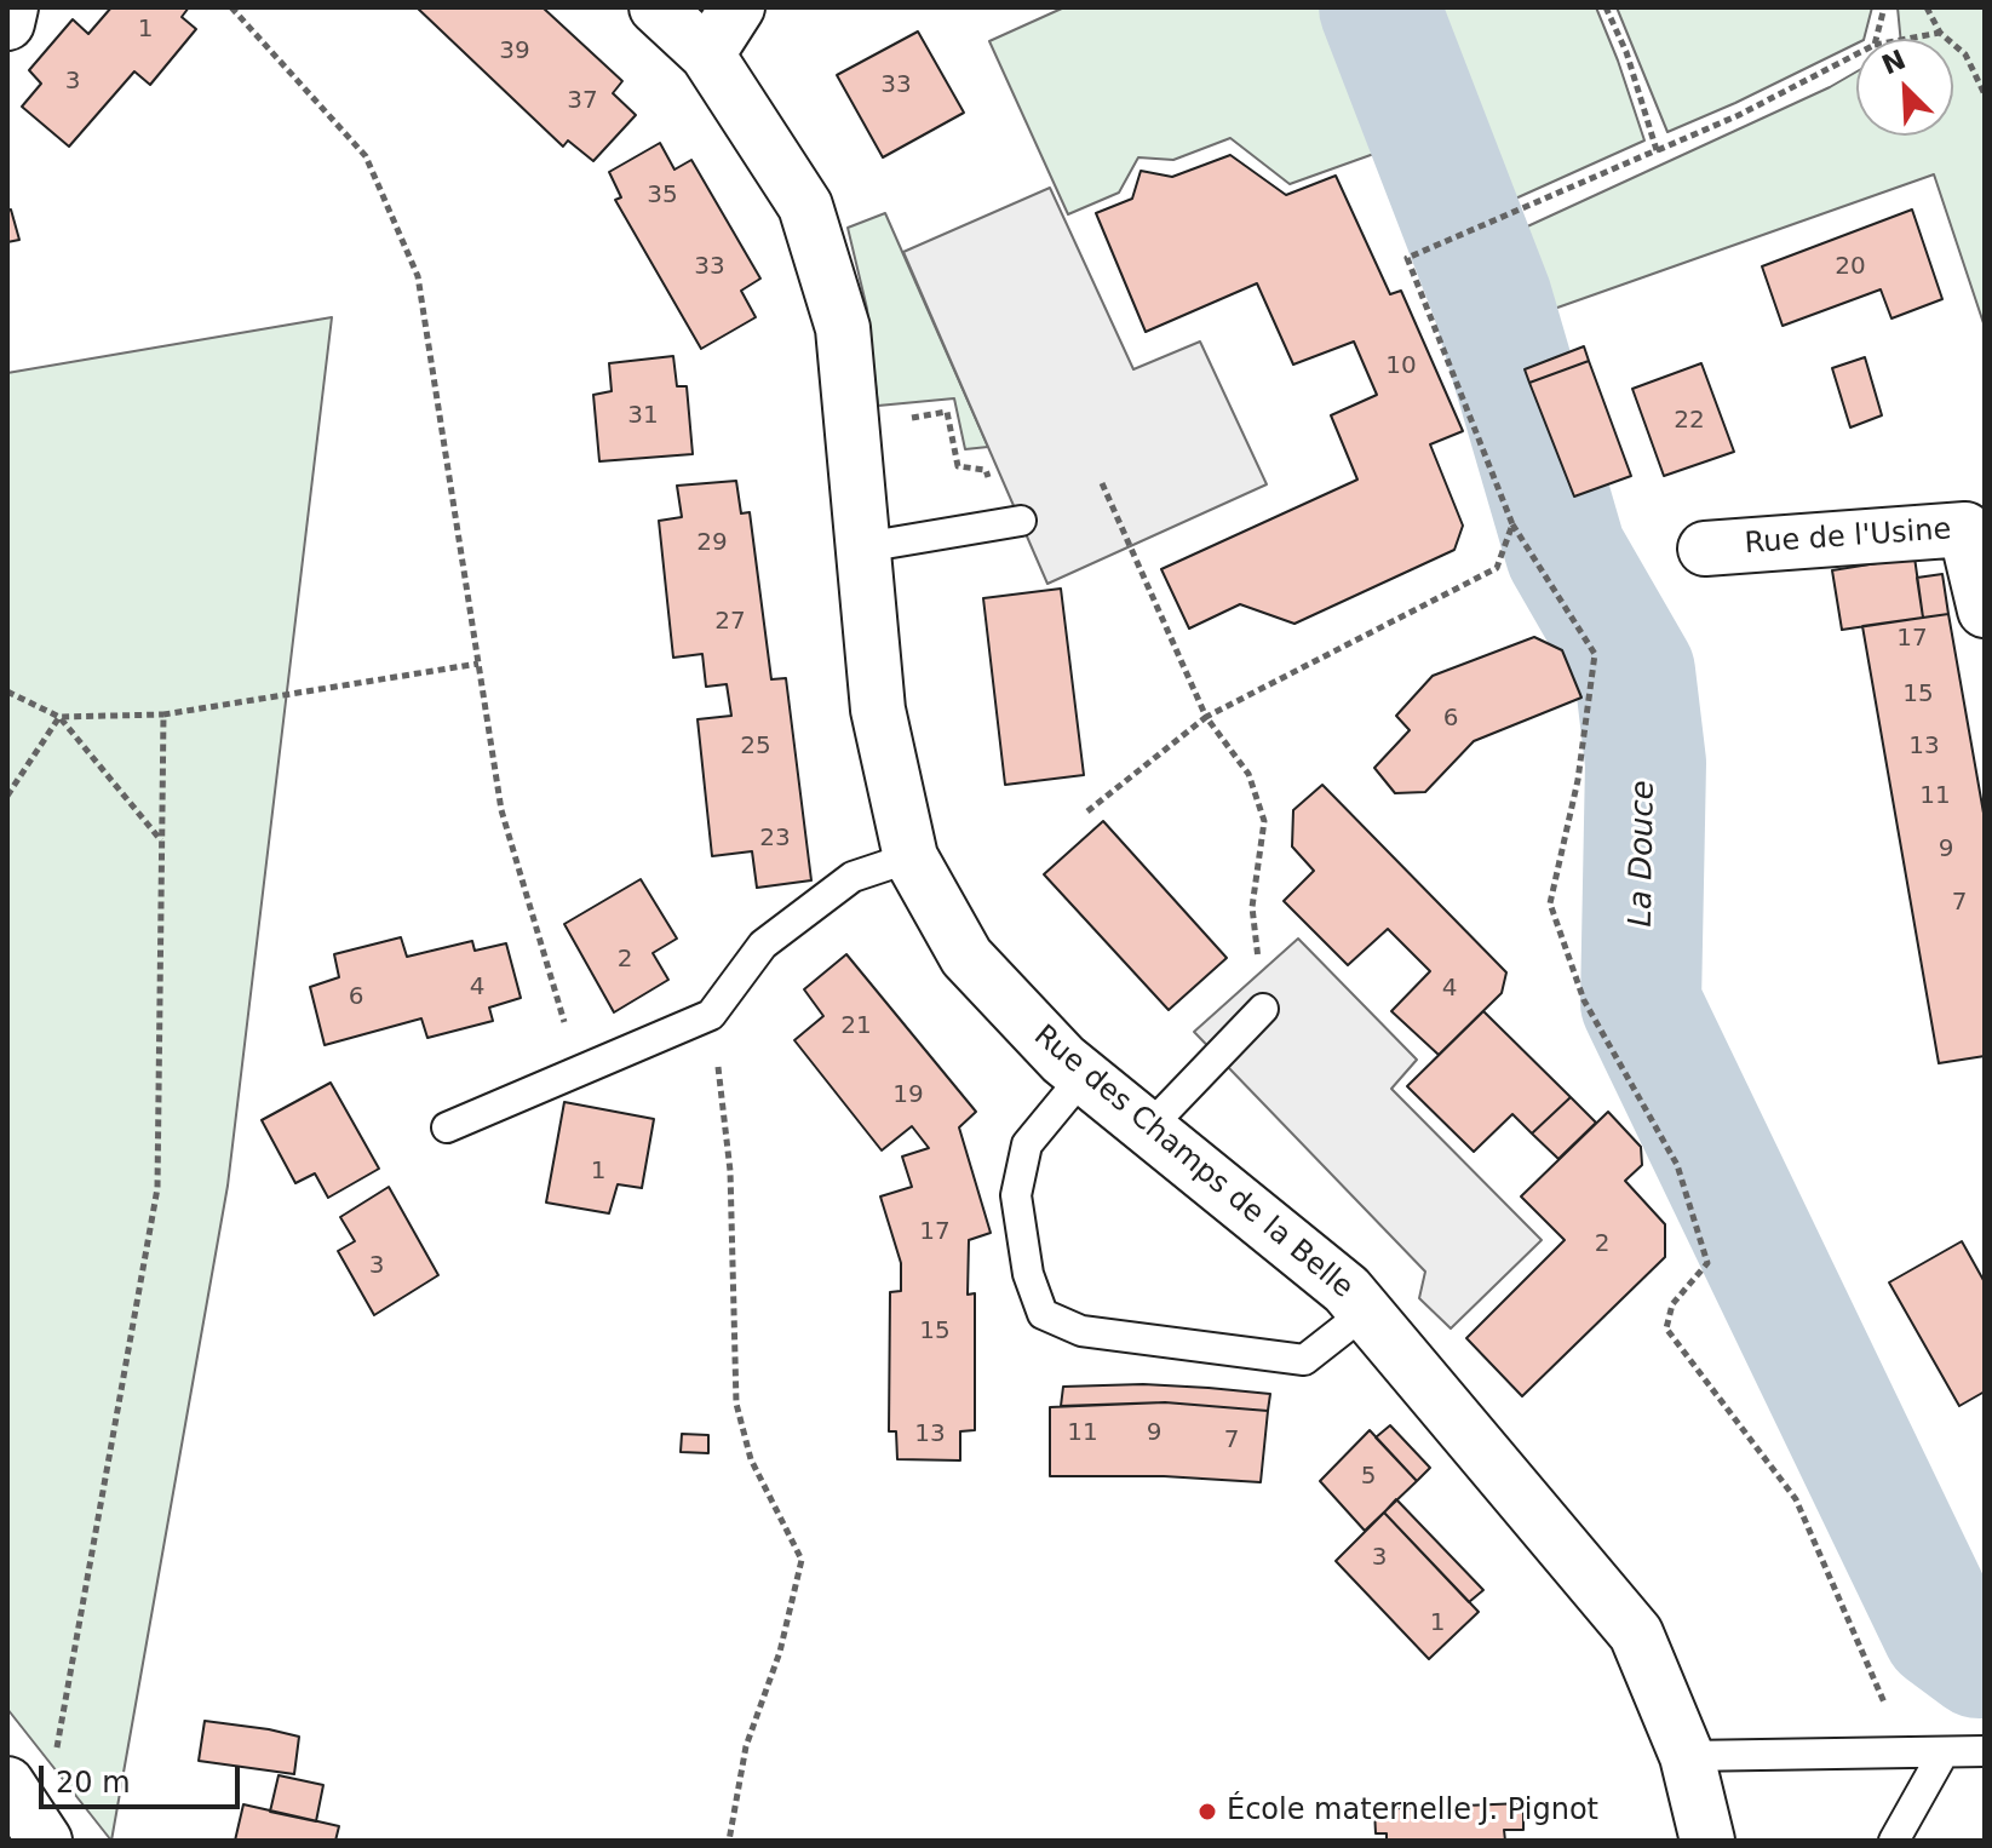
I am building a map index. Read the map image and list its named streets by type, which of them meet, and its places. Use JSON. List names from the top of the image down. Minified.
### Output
{"streets":{"street":["Rue de l'Usine","Rue des Champs de la Belle"]},"water":["La Douce"],"places":["École maternelle J. Pignot"],"house_numbers":["1","39","3","33","37","35","33","20","10","31","22","29","27","17","15","6","25","13","11","23","9","7","2","4","4","6","21","19","1","17","2","3","15","11","9","13","7","5","3","1"],"scale_bar":"20 m","north":"top left"}
